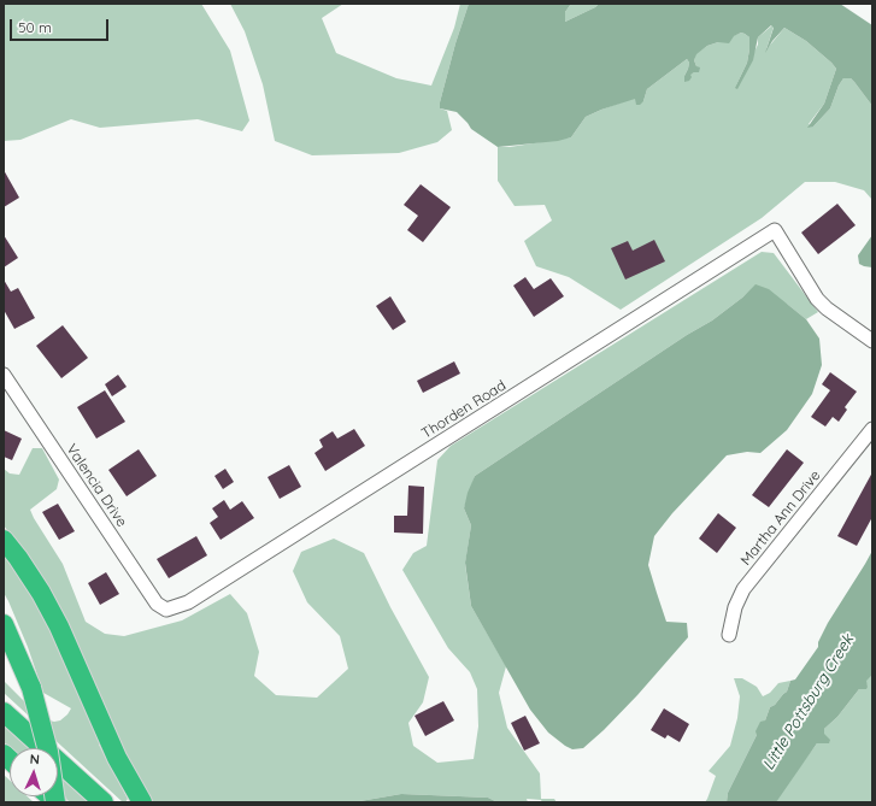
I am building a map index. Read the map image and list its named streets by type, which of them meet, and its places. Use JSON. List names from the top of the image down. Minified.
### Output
{"streets":{"street":["Thorden Road","Valencia Drive","Martha Ann Drive"]},"crossings":[["Thorden Road","Valencia Drive"]],"water":["Little Pottsburg Creek"],"scale_bar":"50 m","north":"top"}
